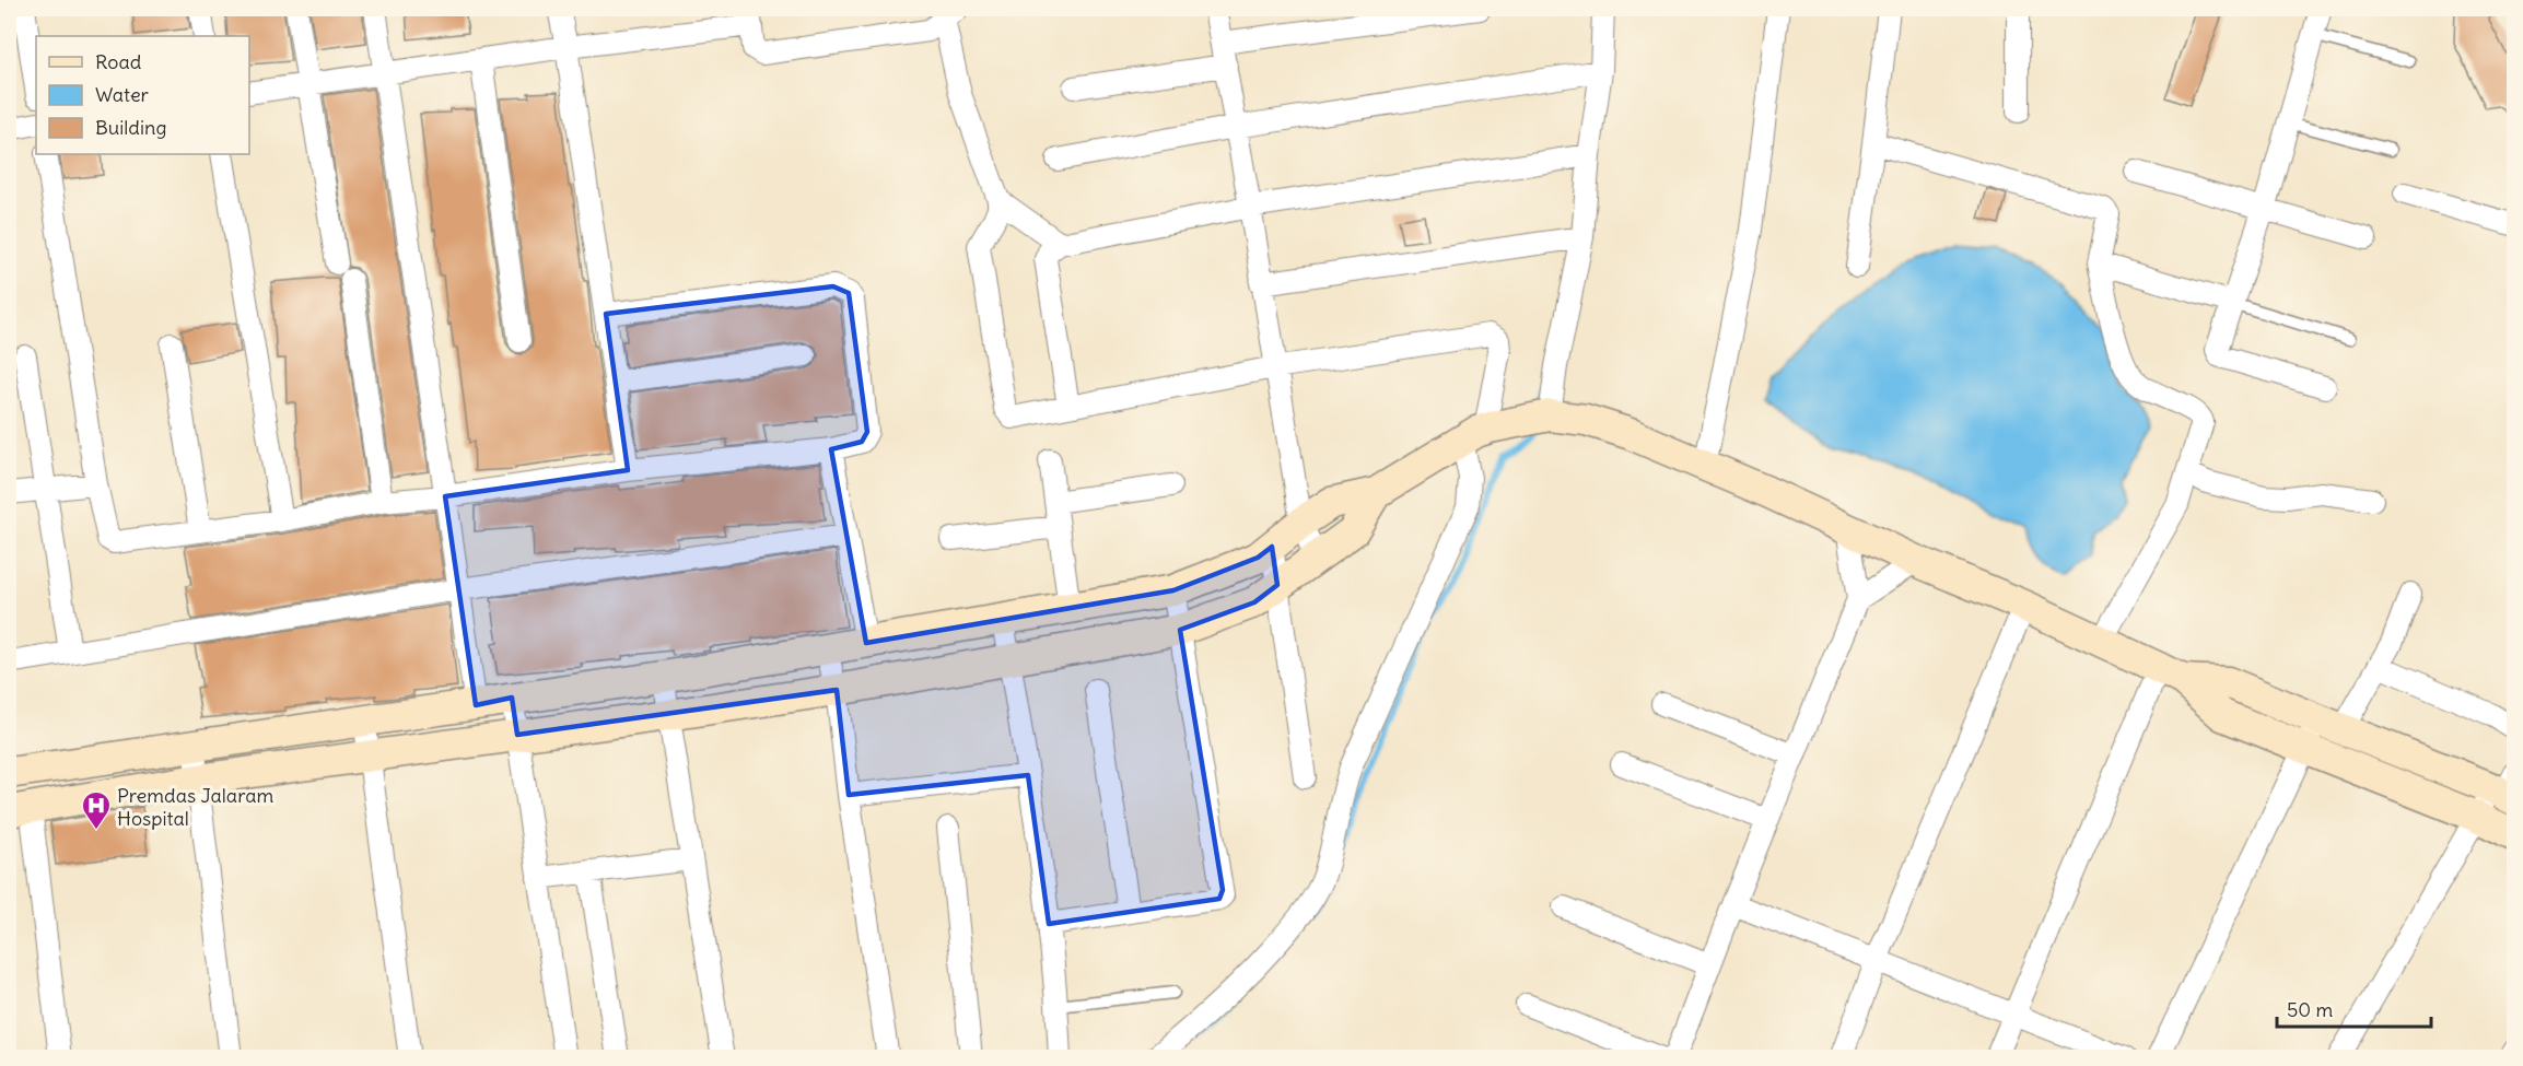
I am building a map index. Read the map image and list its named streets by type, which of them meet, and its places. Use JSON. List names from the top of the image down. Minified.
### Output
{"places":{"hospital":["Premdas Jalaram Hospital"]},"legend":["Road","Water","Building"],"scale_bar":"50 m"}
